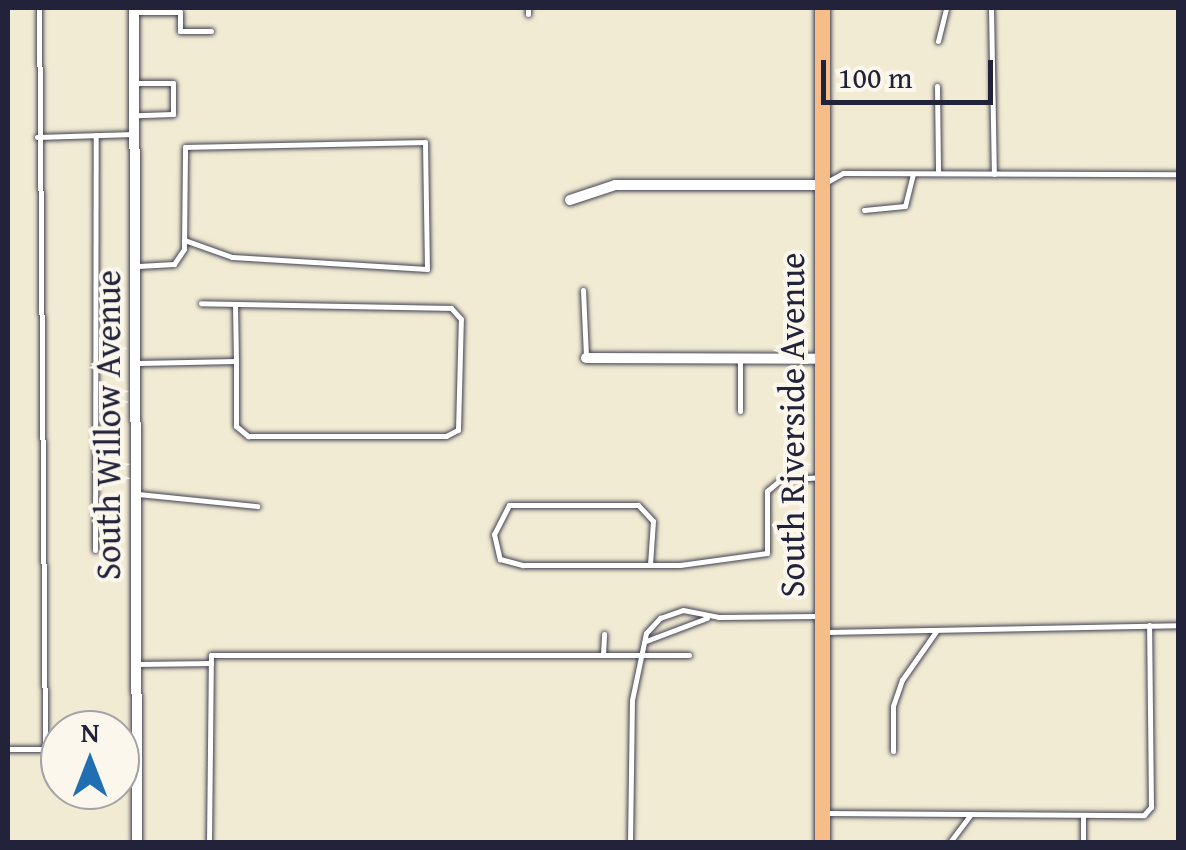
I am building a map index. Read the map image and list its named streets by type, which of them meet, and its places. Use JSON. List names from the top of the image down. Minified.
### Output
{"streets":{"main road":["South Riverside Avenue"],"street":["South Willow Avenue"]},"scale_bar":"100 m","north":"top"}
